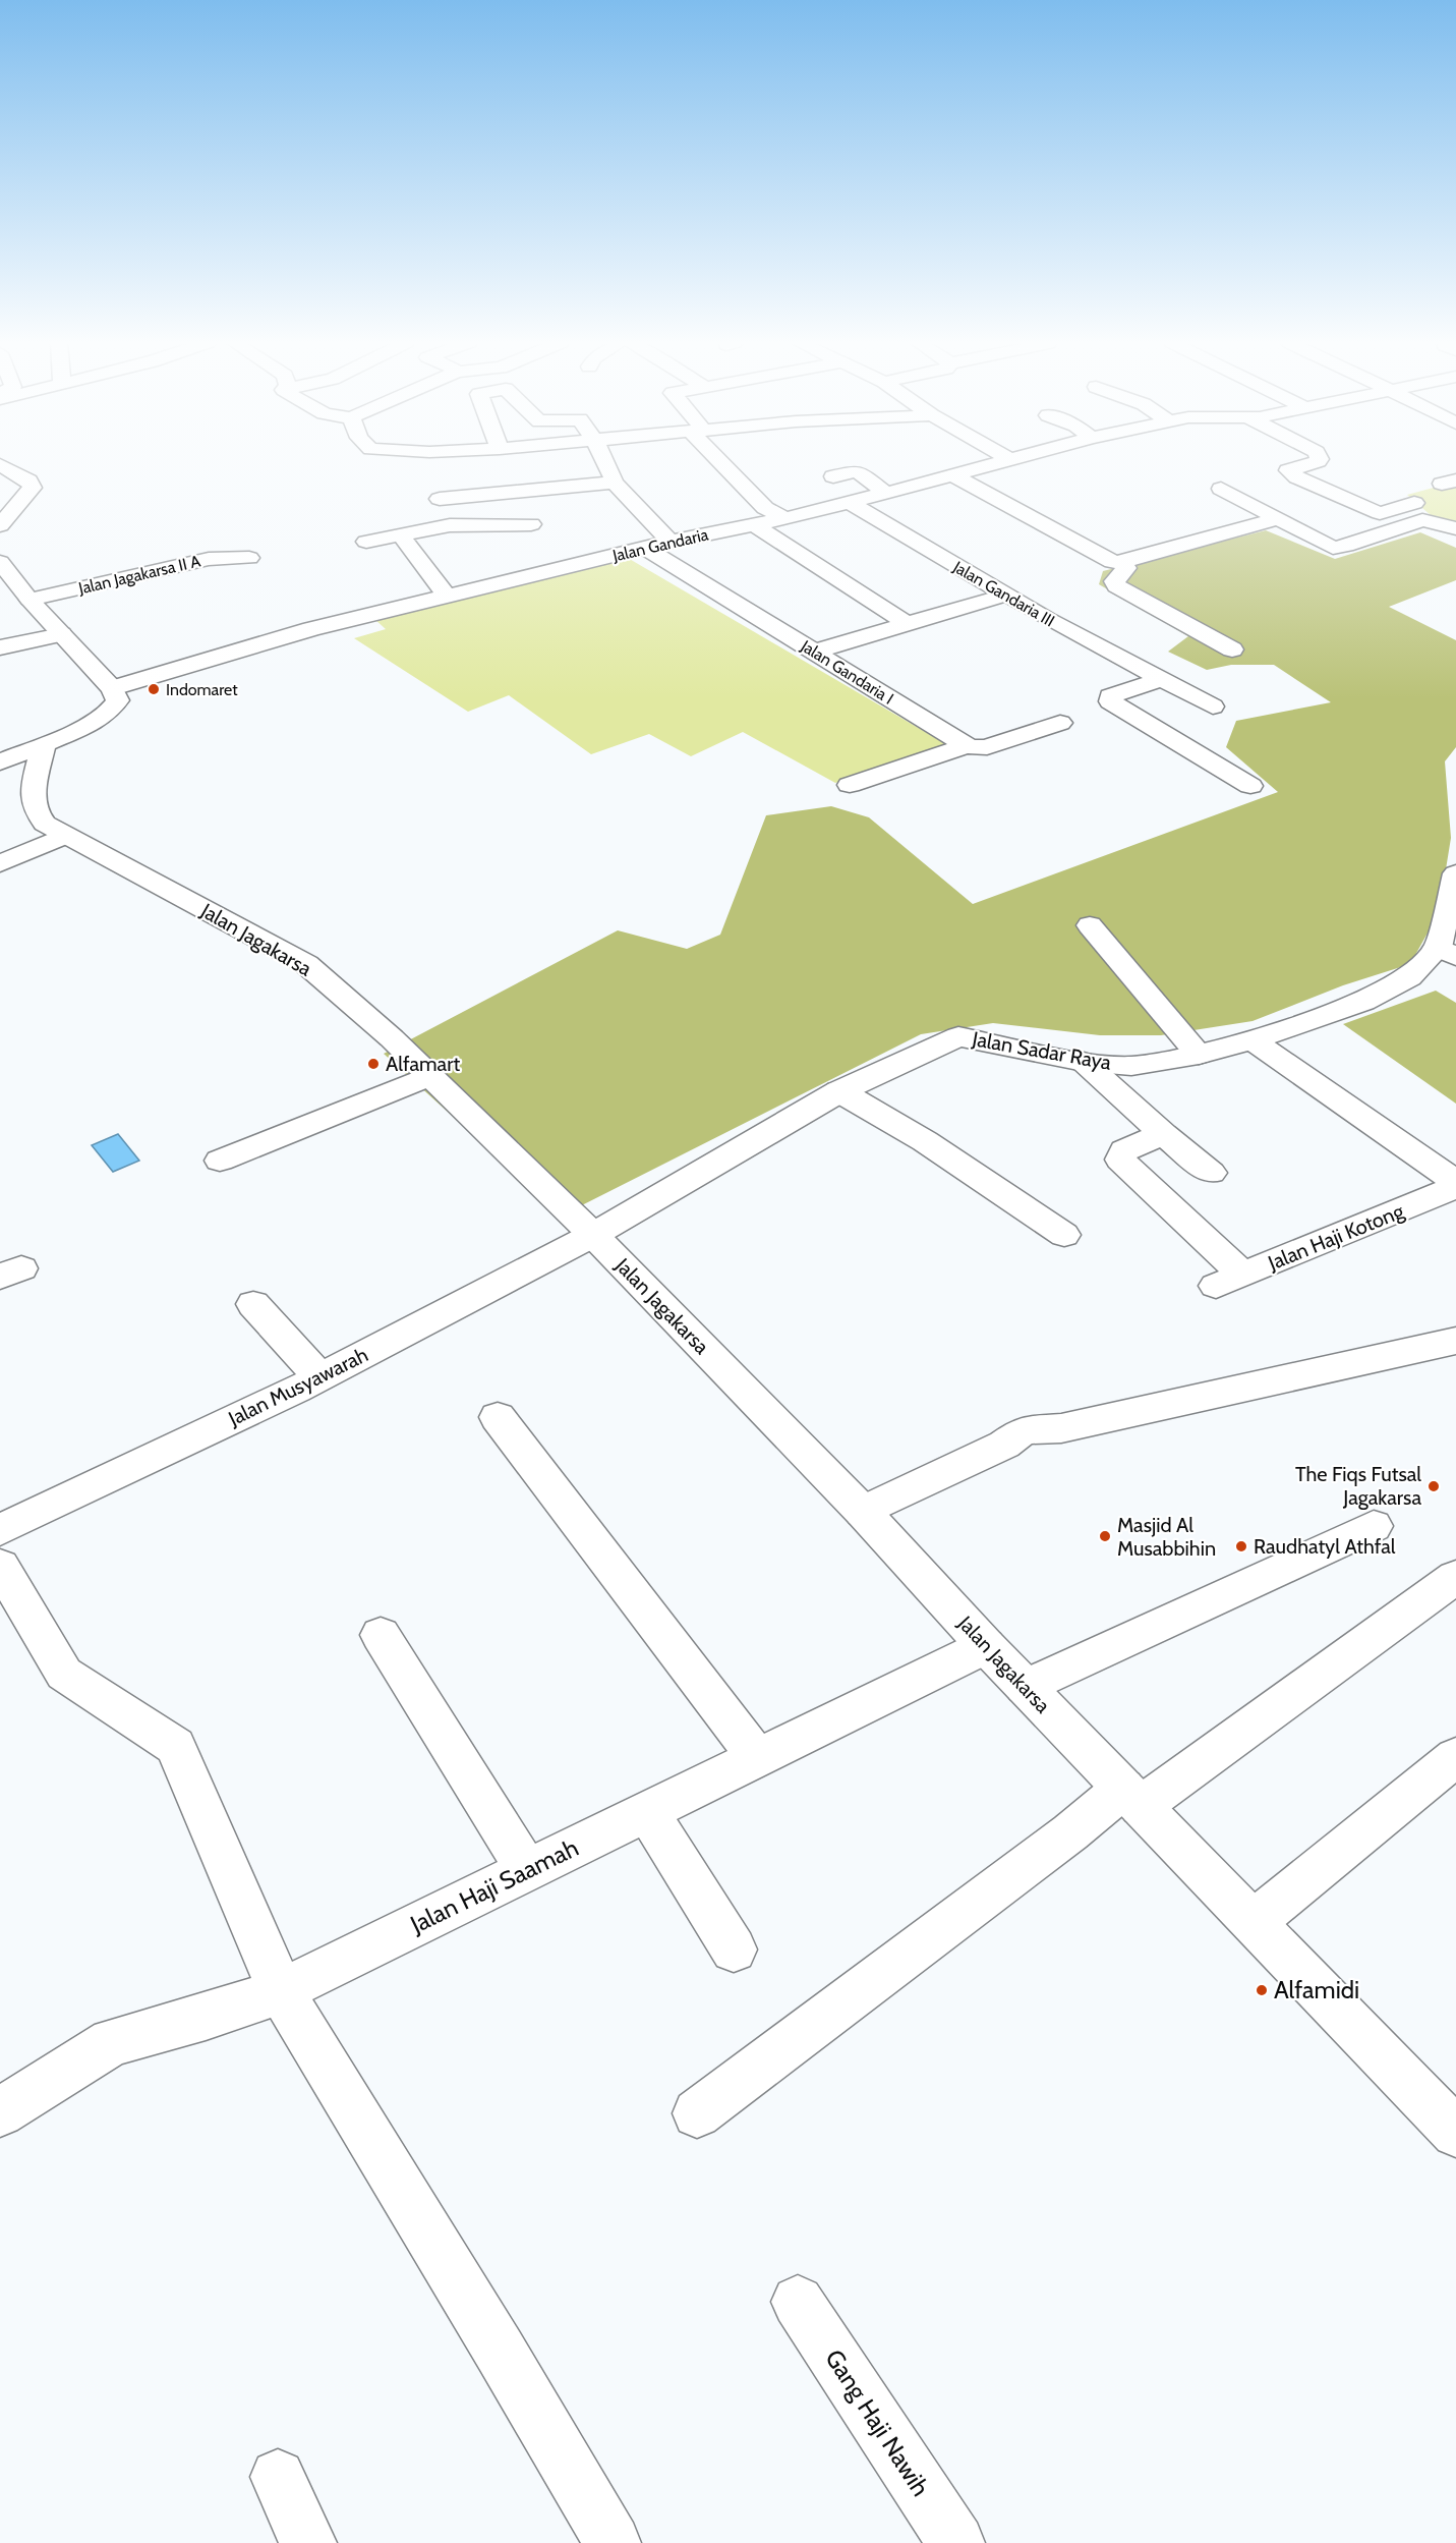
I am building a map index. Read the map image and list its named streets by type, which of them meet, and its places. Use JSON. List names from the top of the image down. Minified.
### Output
{"streets":{"street":["Jalan Gandaria","Jalan Jagakarsa II A","Jalan Gandaria III","Jalan Gandaria I","Jalan Jagakarsa","Jalan Sadar Raya","Jalan Haji Kotong","Jalan Musyawarah","Jalan Haji Saamah","Gang Haji Nawih"]},"crossings":[["Jalan Gandaria","Jalan Gandaria III"],["Jalan Gandaria","Jalan Gandaria I"],["Jalan Jagakarsa","Jalan Sadar Raya"],["Jalan Jagakarsa","Jalan Musyawarah"],["Jalan Jagakarsa","Jalan Haji Saamah"],["Jalan Sadar Raya","Jalan Musyawarah"]],"places":["Indomaret","Alfamart","The Fiqs Futsal Jagakarsa","Masjid Al Musabbihin","Raudhatyl Athfal","Alfamidi"]}
